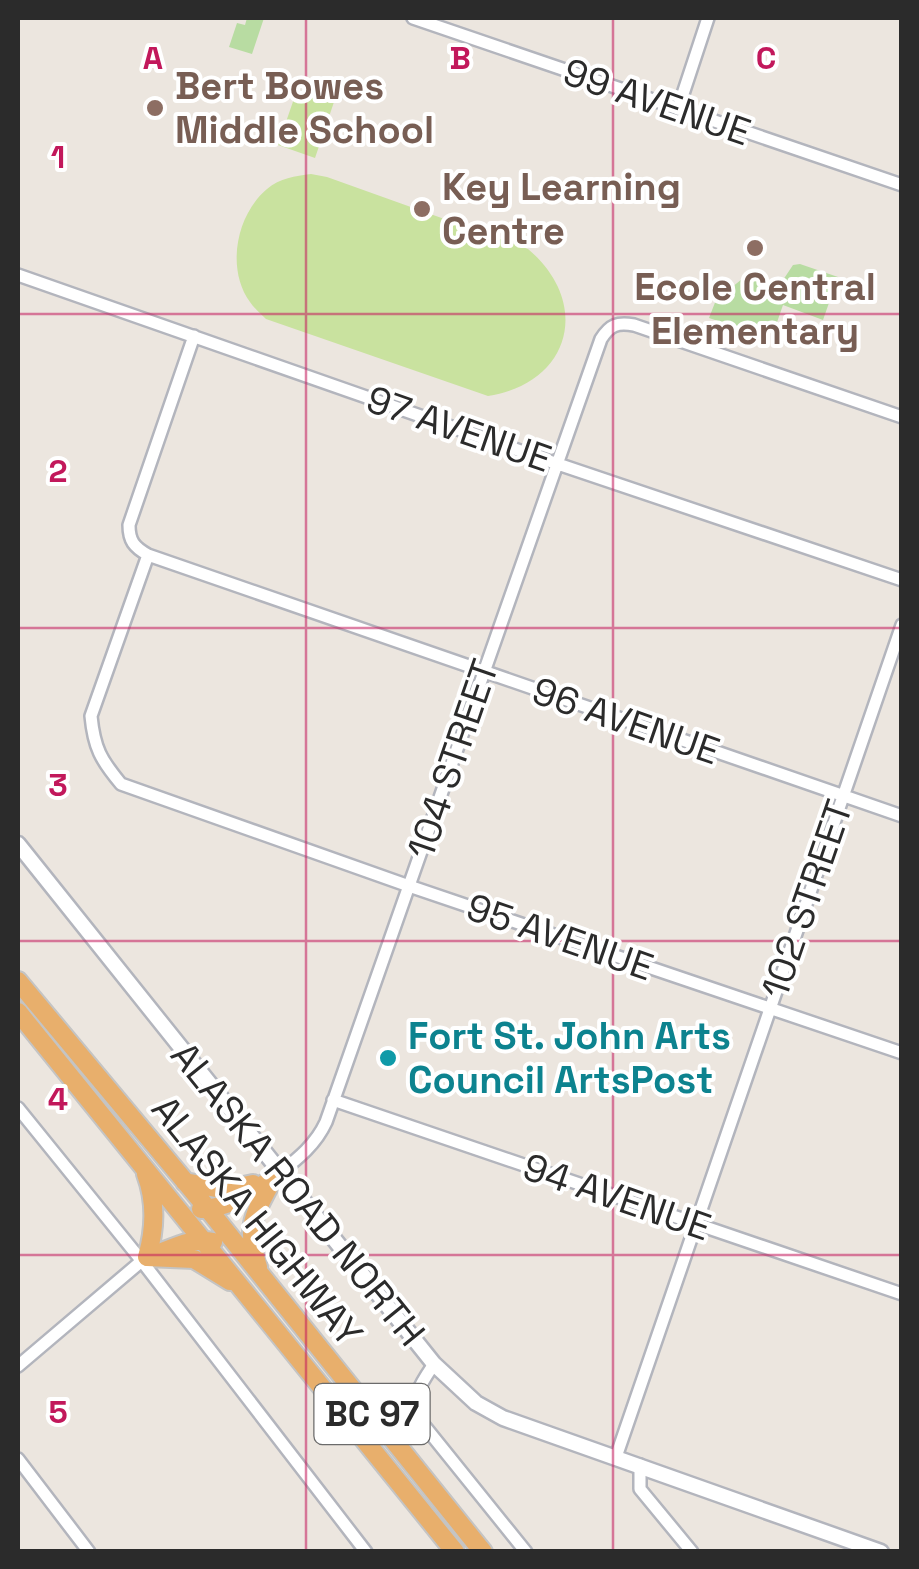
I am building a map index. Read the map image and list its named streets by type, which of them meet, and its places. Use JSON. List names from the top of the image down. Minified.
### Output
{"streets":{"highway":["ALASKA HIGHWAY","BC 97"],"street":["99 AVENUE","97 AVENUE","96 AVENUE","104 STREET","102 STREET","95 AVENUE","ALASKA ROAD NORTH","94 AVENUE"]},"crossings":[["97 AVENUE","96 AVENUE"],["97 AVENUE","104 STREET"],["96 AVENUE","104 STREET"],["96 AVENUE","102 STREET"],["96 AVENUE","95 AVENUE"],["104 STREET","95 AVENUE"],["104 STREET","ALASKA ROAD NORTH"],["104 STREET","94 AVENUE"],["102 STREET","95 AVENUE"],["102 STREET","94 AVENUE"]],"places":["Bert Bowes Middle School","Key Learning Centre","Ecole Central Elementary","Fort St. John Arts Council ArtsPost"],"grid":{"columns":["A","B","C"],"rows":["1","2","3","4","5"]}}
